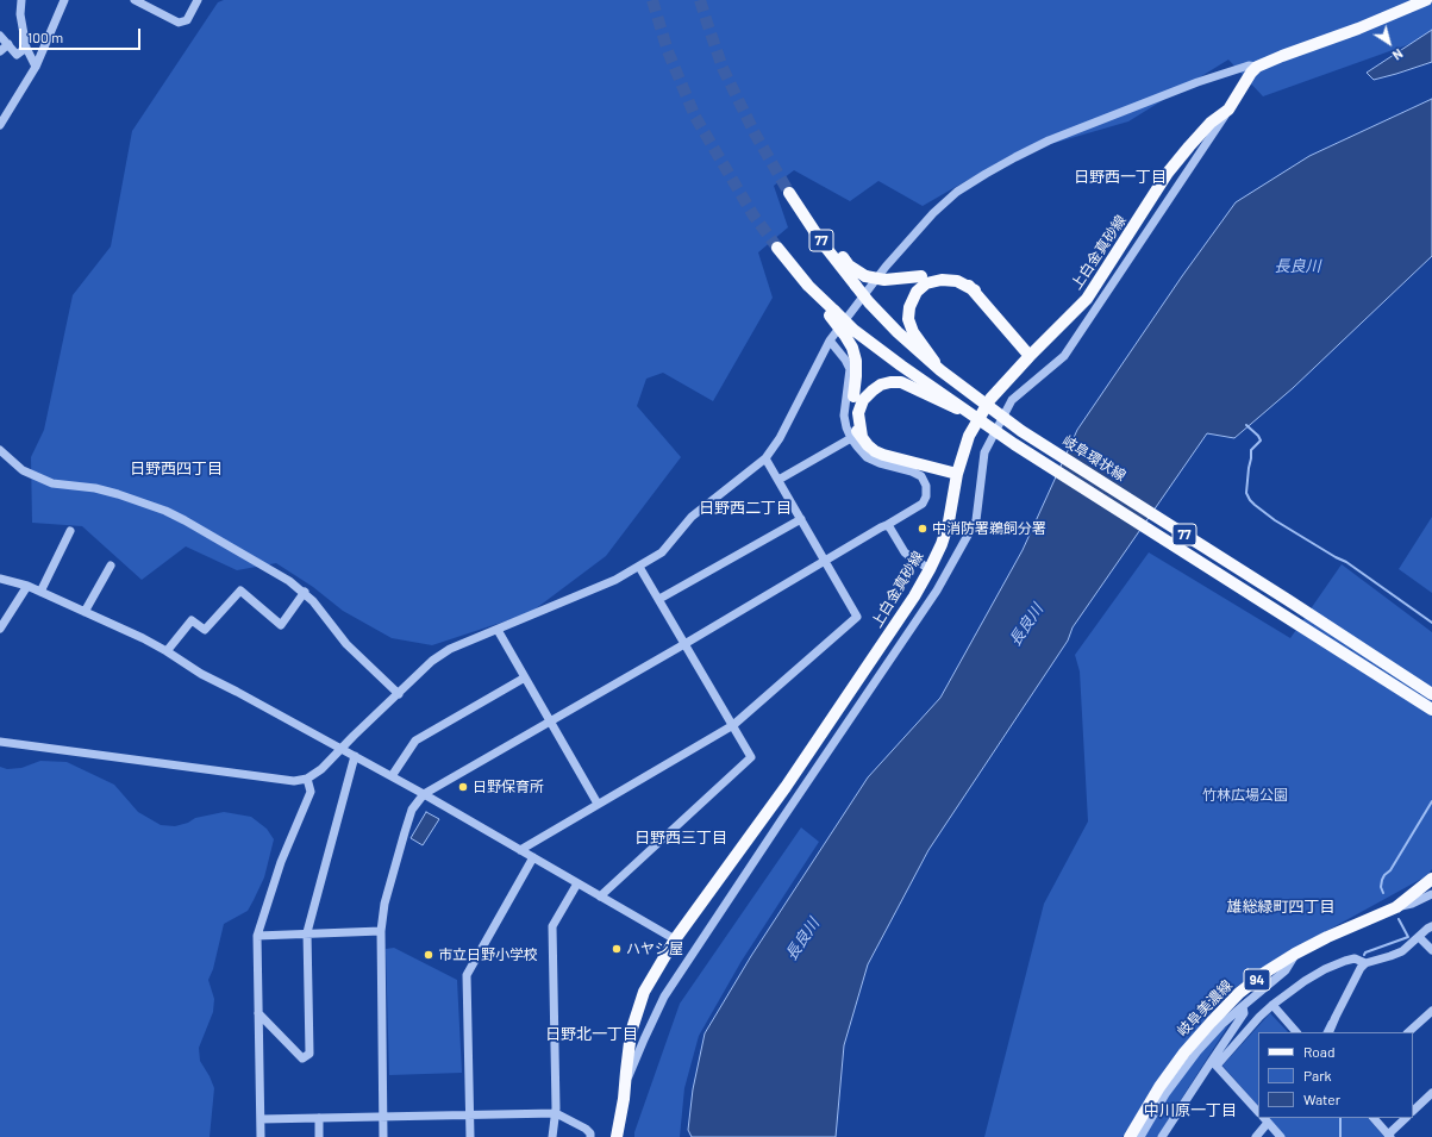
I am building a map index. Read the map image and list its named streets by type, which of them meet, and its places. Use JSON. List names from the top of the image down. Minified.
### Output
{"streets":{"main road":["77","上白金真砂線","岐阜環状線","94","岐阜美濃線"]},"crossings":[["77","上白金真砂線"],["77","岐阜環状線"]],"districts":["日野西一丁目","日野西四丁目","日野西二丁目","日野西三丁目","雄総緑町四丁目","日野北一丁目","中川原一丁目"],"water":["長良川"],"parks":["竹林広場公園"],"places":["中消防署鵜飼分署","日野保育所","ハヤシ屋","市立日野小学校"],"legend":["Road","Park","Water"],"scale_bar":"100 m","north":"bottom right"}
